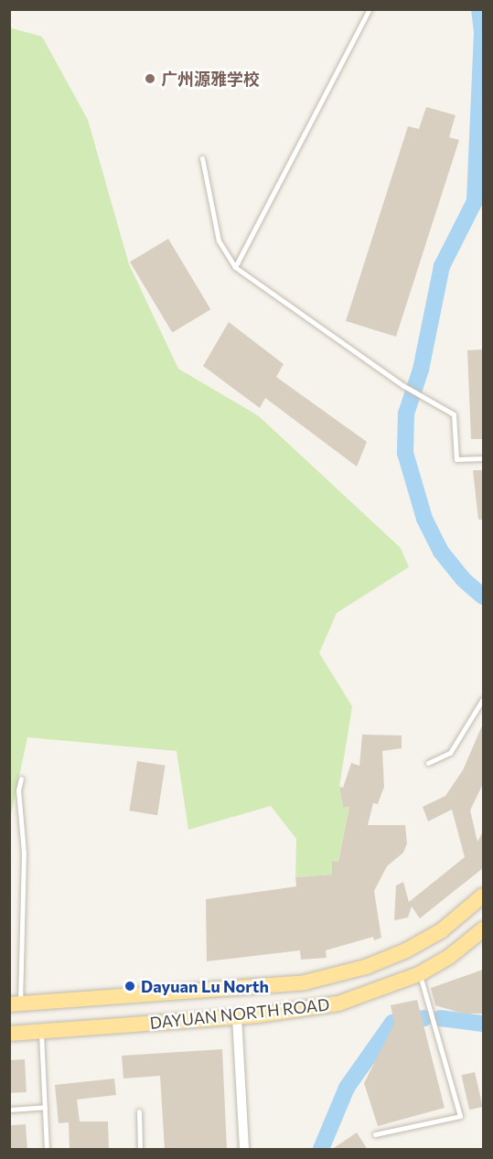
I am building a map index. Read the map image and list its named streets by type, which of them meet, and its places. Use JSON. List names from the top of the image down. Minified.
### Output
{"streets":{"main road":["DAYUAN NORTH ROAD"]},"places":["广州源雅学校","Dayuan Lu North"]}
